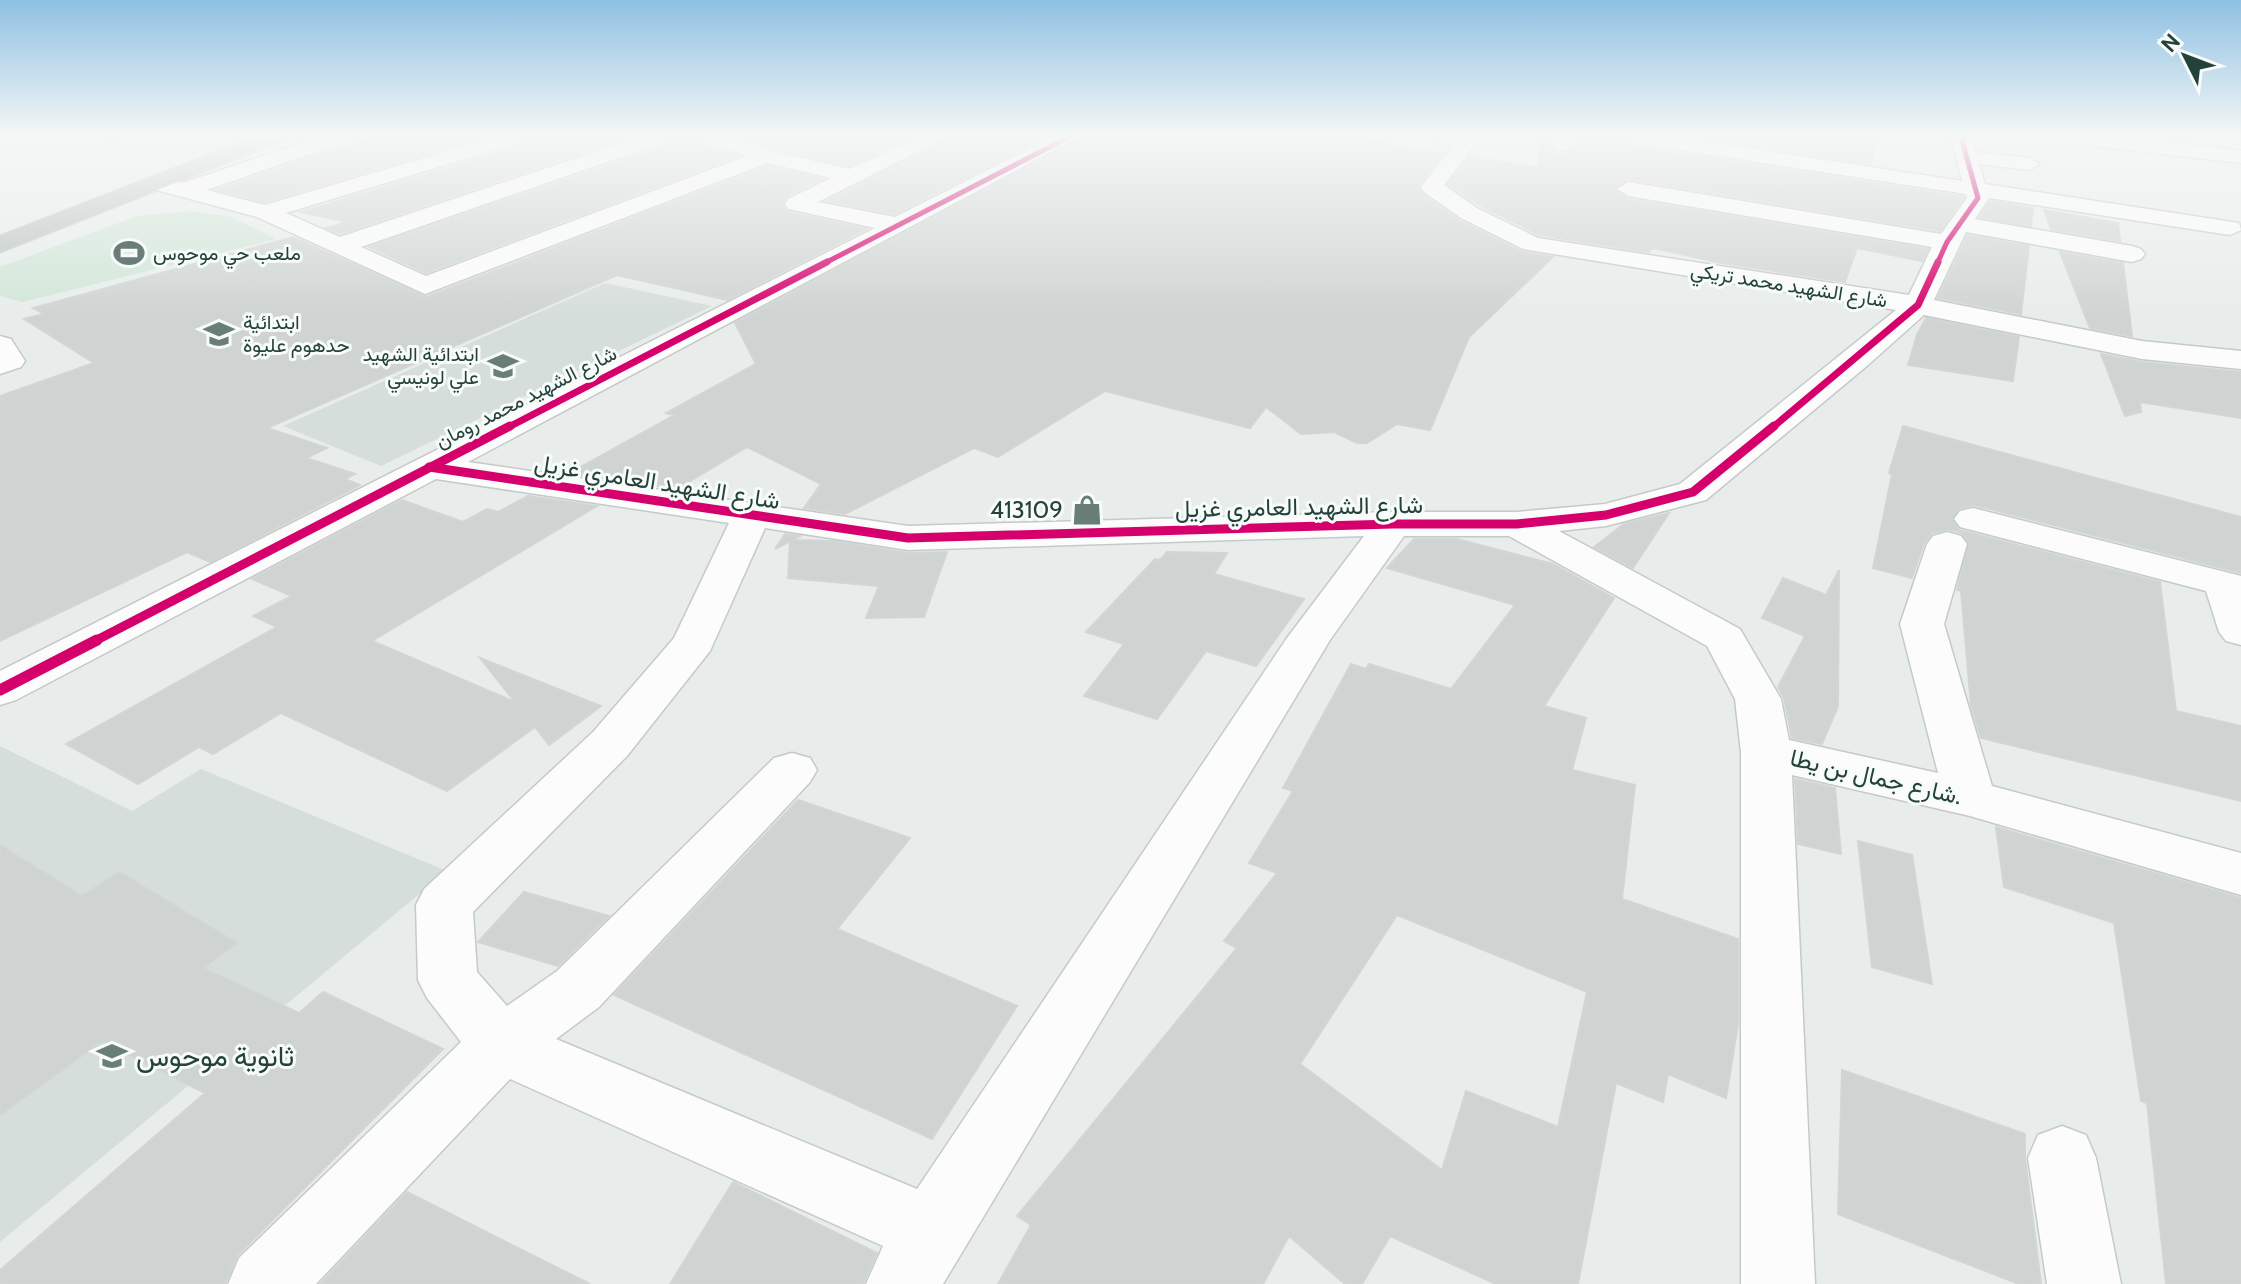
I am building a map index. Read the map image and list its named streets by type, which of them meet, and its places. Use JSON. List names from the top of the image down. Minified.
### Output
{"streets":{"street":["شارع الشهيد محمد تريكي","شارع الشهيد محمد رومان","شارع الشهيد العامري غزيل","شارع جمال بن يطا."]},"crossings":[["شارع الشهيد محمد تريكي","شارع الشهيد العامري غزيل"],["شارع الشهيد محمد رومان","شارع الشهيد العامري غزيل"],["شارع الشهيد العامري غزيل","شارع جمال بن يطا."]],"places":{"sports":["ملعب حي موحوس"],"school or university":["ابتدائية حدهوم عليوة","ابتدائية الشهيد علي لونيسي","ثانوية موحوس"],"shop":["413109"]},"north":"top left"}
